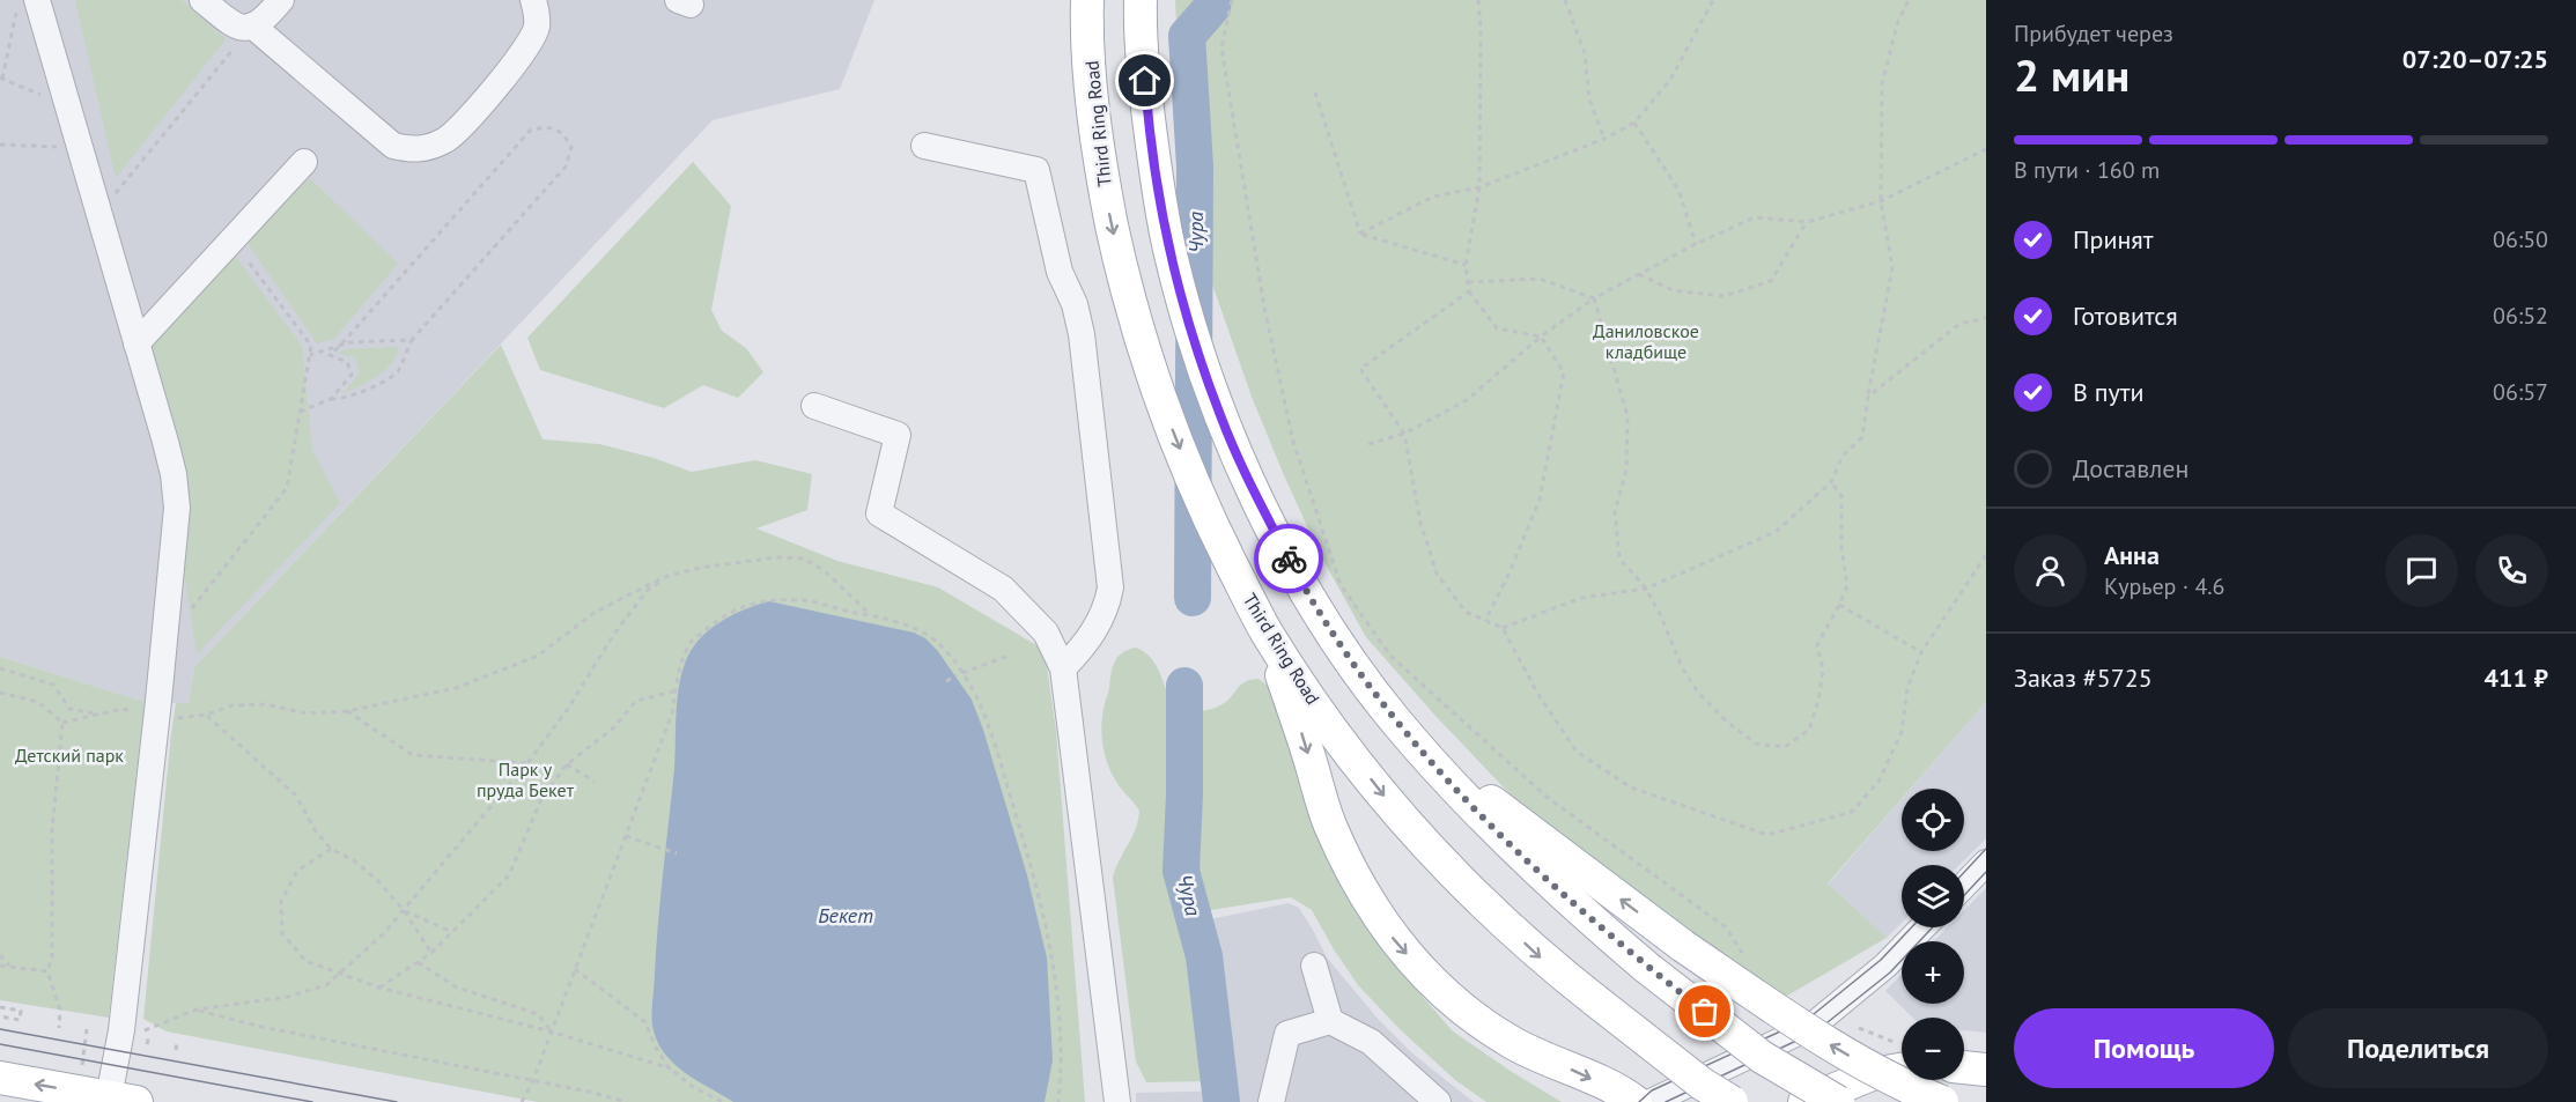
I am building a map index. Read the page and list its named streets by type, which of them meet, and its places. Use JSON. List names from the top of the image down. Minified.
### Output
{"streets":{"main road":["Third Ring Road"]},"water":["Чура","Бекет"],"parks":["Даниловское кладбище","Детский парк","Парк у пруда Бекет"],"page":{"heading":["2 мин","Прибудет через","07:20–07:25"],"panel":["Анна","Курьер · 4.6","Заказ #5725","411 ₽"],"bar":"В пути · 160 m","list":[["Принят","06:50"],["Готовится","06:52"],["В пути","06:57"],"Доставлен"],"map_buttons":["+","−"],"buttons":["Помощь","Поделиться"]}}
